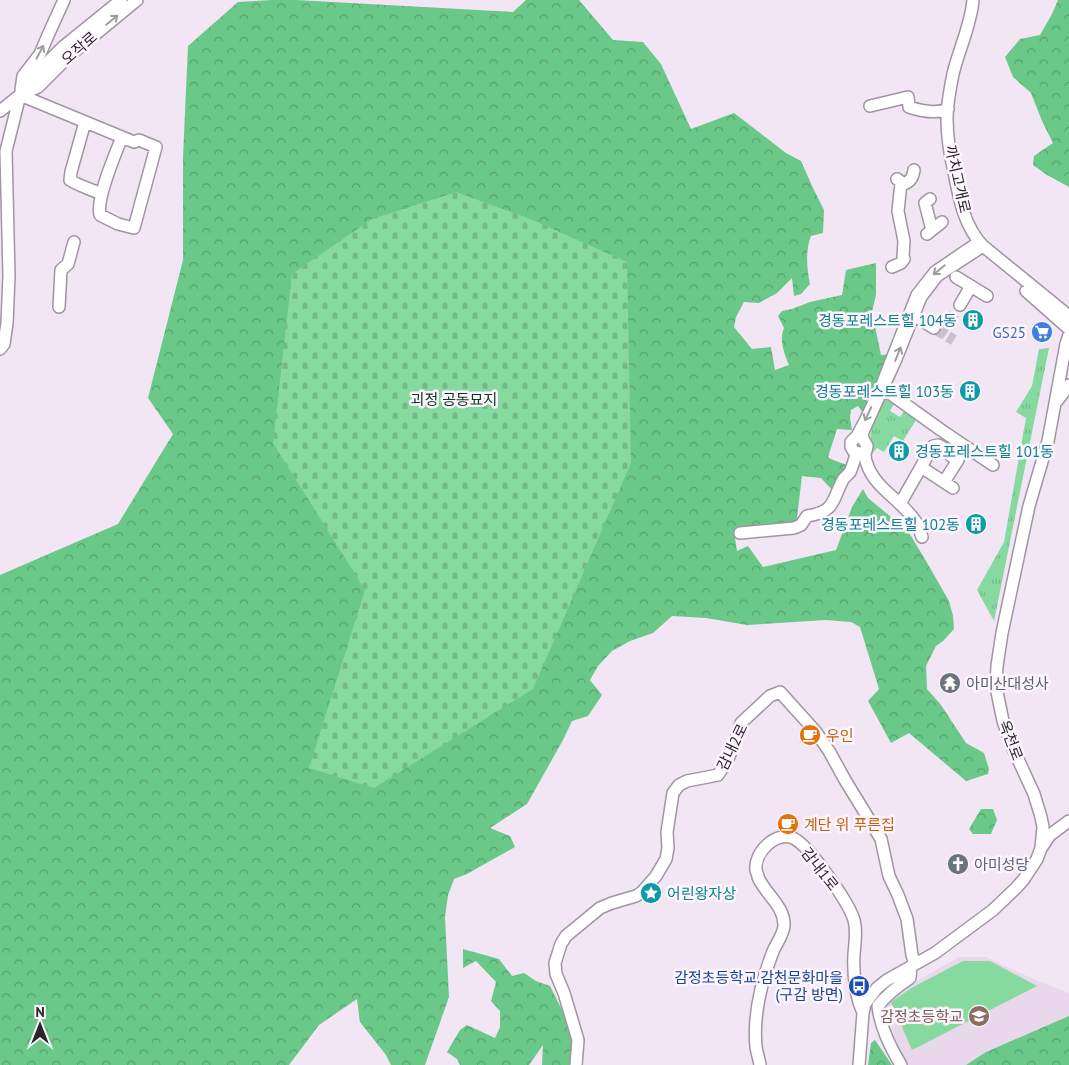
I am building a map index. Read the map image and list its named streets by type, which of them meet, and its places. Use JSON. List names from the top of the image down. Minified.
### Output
{"streets":{"street":["오작로","까치고개로","옥천로","감내2로","감내1로"]},"crossings":[["옥천로","감내2로"],["옥천로","감내1로"]],"parks":["괴정 공동묘지"],"places":{"building":["경동포레스트힐 104동","경동포레스트힐 103동","경동포레스트힐 101동","경동포레스트힐 102동"],"supermarket":["GS25"],"temple":["아미산대성사"],"cafe":["우인","계단 위 푸른집"],"church":["아미성당"],"place":["어린왕자상"],"bus stop":["감정초등학교.감천문화마을 (구감 방면)"],"school or university":["감정초등학교"]},"north":"top"}
